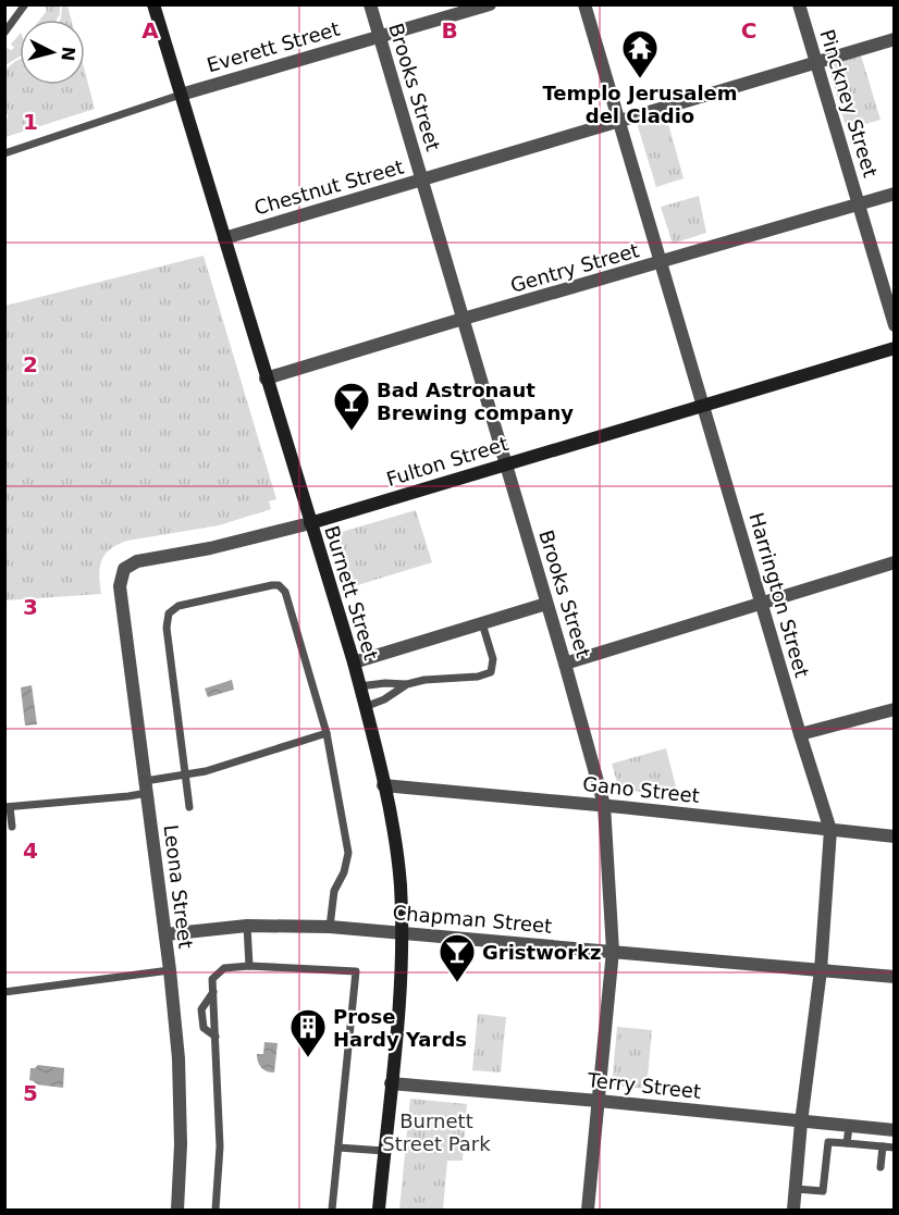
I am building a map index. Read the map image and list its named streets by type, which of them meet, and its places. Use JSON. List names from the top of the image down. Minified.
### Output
{"streets":{"street":["Everett Street","Brooks Street","Pinckney Street","Chestnut Street","Gentry Street","Fulton Street","Burnett Street","Harrington Street","Gano Street","Leona Street","Chapman Street","Terry Street"]},"crossings":[["Everett Street","Brooks Street"],["Everett Street","Burnett Street"],["Brooks Street","Chestnut Street"],["Brooks Street","Gentry Street"],["Brooks Street","Fulton Street"],["Brooks Street","Gano Street"],["Brooks Street","Chapman Street"],["Brooks Street","Terry Street"],["Pinckney Street","Chestnut Street"],["Pinckney Street","Gentry Street"],["Chestnut Street","Burnett Street"],["Chestnut Street","Harrington Street"],["Gentry Street","Burnett Street"],["Gentry Street","Harrington Street"],["Fulton Street","Burnett Street"],["Fulton Street","Harrington Street"],["Fulton Street","Leona Street"],["Burnett Street","Gano Street"],["Burnett Street","Chapman Street"],["Burnett Street","Terry Street"],["Harrington Street","Gano Street"],["Harrington Street","Chapman Street"],["Harrington Street","Terry Street"],["Leona Street","Chapman Street"]],"parks":["Burnett Street Park"],"places":{"temple":["Templo Jerusalem del Cladio"],"bar":["Bad Astronaut Brewing company","Gristworkz"],"building":["Prose Hardy Yards"]},"north":"right","grid":{"columns":["A","B","C"],"rows":["1","2","3","4","5"]}}
